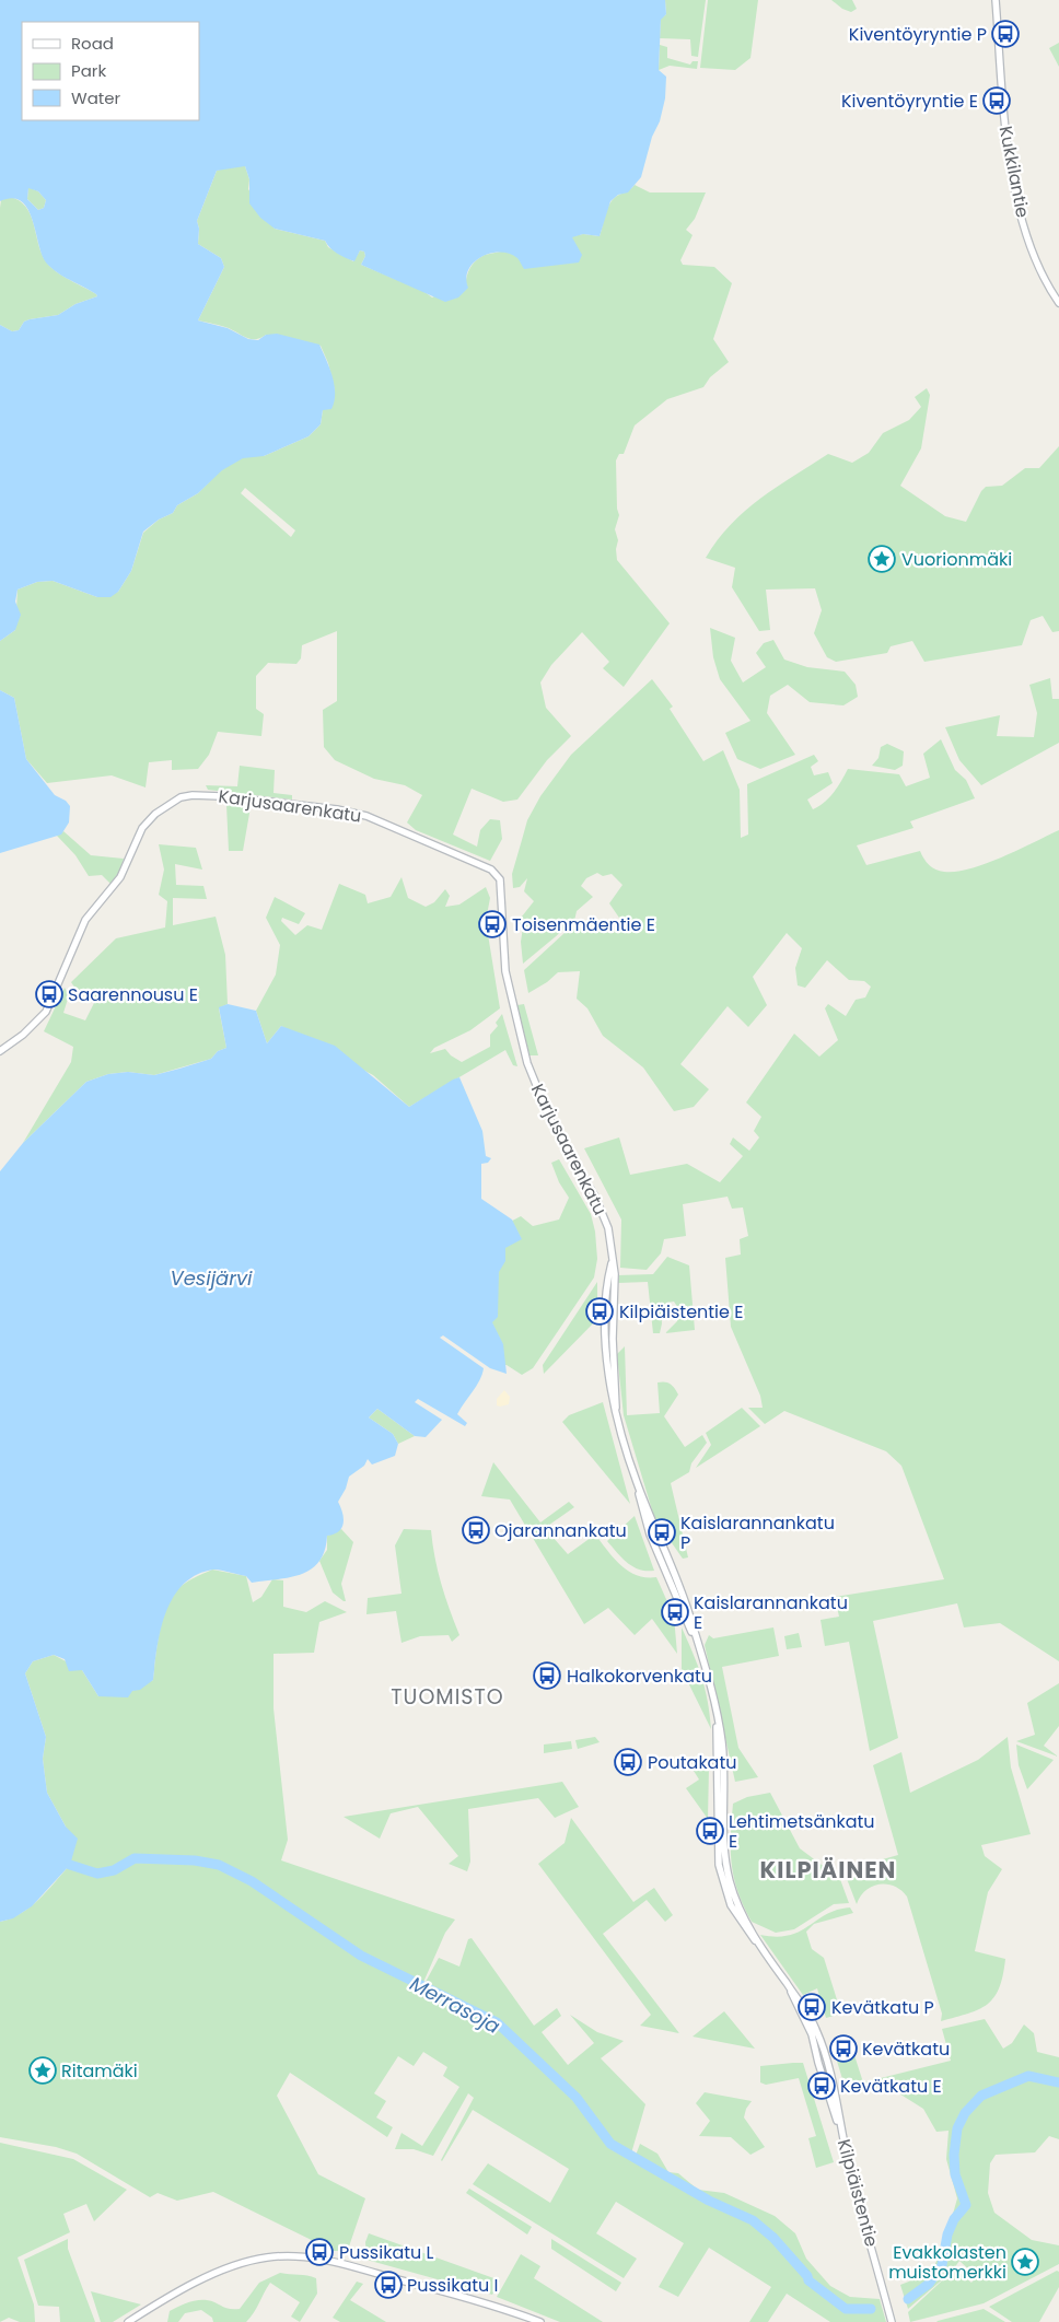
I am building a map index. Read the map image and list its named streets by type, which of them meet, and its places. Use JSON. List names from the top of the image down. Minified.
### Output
{"streets":{"street":["Kukkilantie","Karjusaarenkatu","Kilpiäistentie"]},"crossings":[["Karjusaarenkatu","Kilpiäistentie"]],"districts":["TUOMISTO","KILPIÄINEN"],"water":["Vesijärvi","Merrasoja"],"places":{"bus stop":["Kiventöyryntie P","Kiventöyryntie E","Toisenmäentie E","Saarennousu E","Kilpiäistentie E","Ojarannankatu","Kaislarannankatu P","Kaislarannankatu E","Halkokorvenkatu","Poutakatu","Lehtimetsänkatu E","Kevätkatu P","Kevätkatu","Kevätkatu E","Pussikatu L","Pussikatu I"],"place":["Vuorionmäki","Ritamäki","Evakkolasten muistomerkki"]},"legend":["Road","Park","Water"]}
